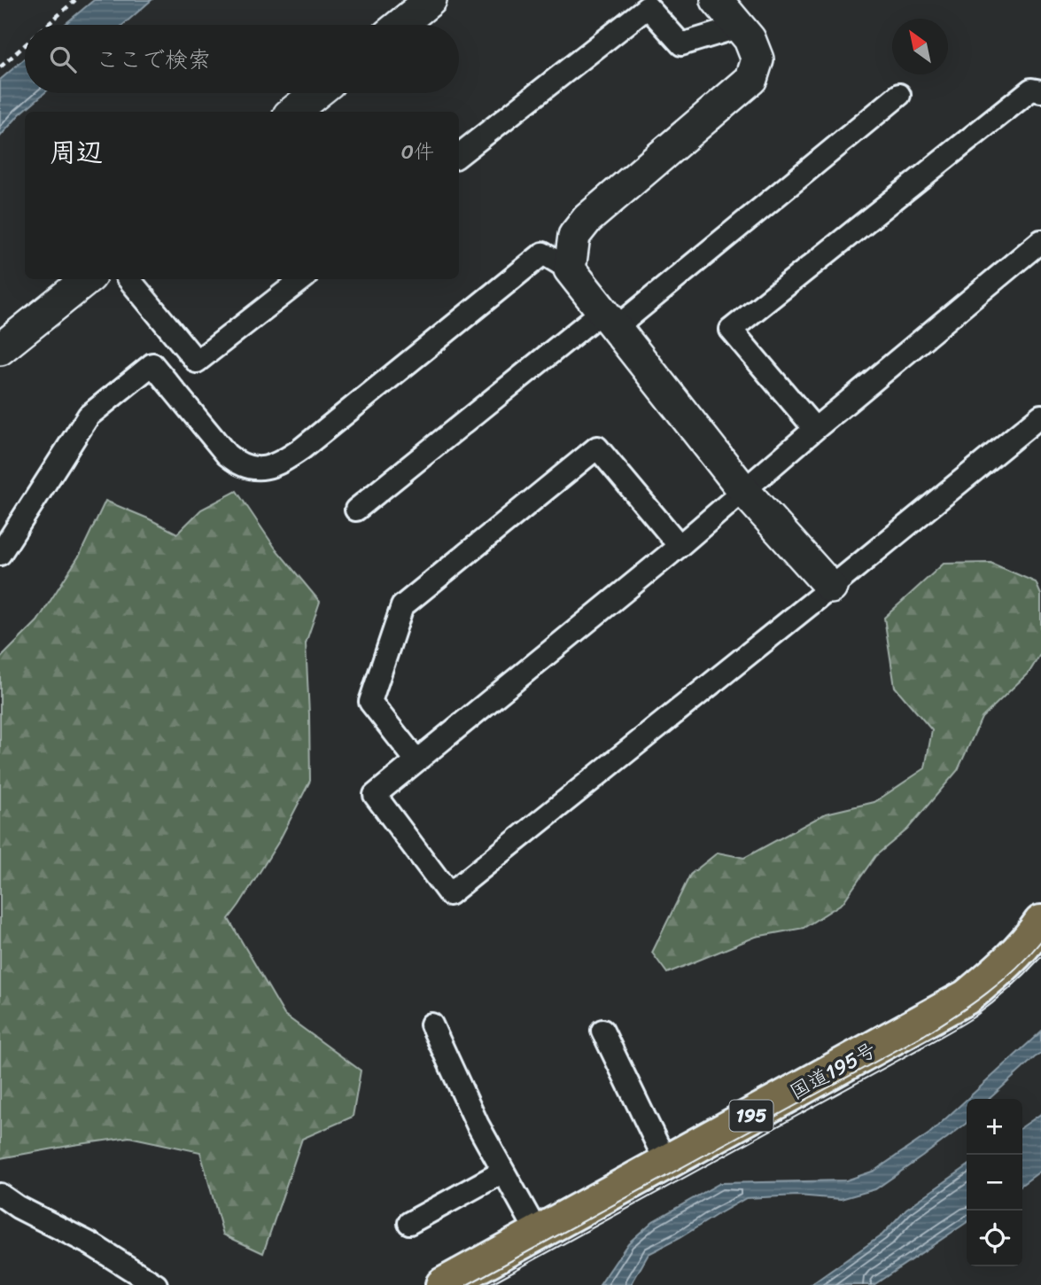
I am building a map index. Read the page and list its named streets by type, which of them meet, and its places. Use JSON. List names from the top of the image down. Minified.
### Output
{"streets":{"highway":["国道195号","195"]},"north":"top left","page":{"search":"ここで検索","heading":["周辺","0件"],"map_buttons":["+","−"]}}
